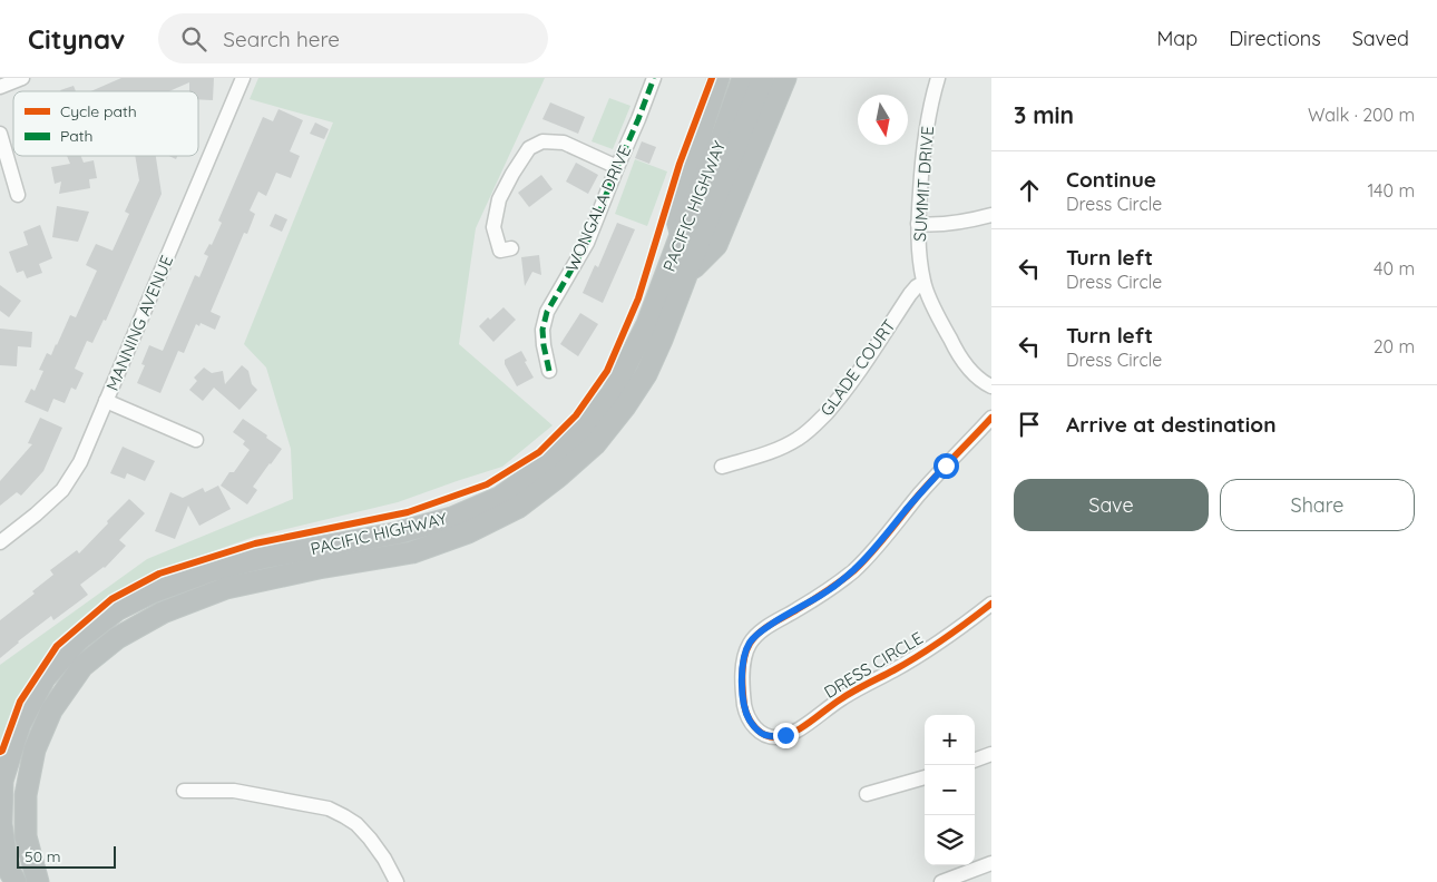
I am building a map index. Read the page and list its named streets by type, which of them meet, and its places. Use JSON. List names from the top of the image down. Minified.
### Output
{"streets":{"highway":["PACIFIC HIGHWAY"],"street":["SUMMIT DRIVE","WONGALA DRIVE","MANNING AVENUE","GLADE COURT","DRESS CIRCLE"]},"crossings":[["SUMMIT DRIVE","GLADE COURT"]],"legend":["Cycle path","Path"],"scale_bar":"50 m","north":"bottom","page":{"header":"Citynav","search":"Search here","nav":["Map","Directions","Saved"],"heading":["3 min","Walk · 200 m"],"list":[["Continue","Dress Circle","140 m"],["Turn left","Dress Circle","40 m"],["Turn left","Dress Circle","20 m"],"Arrive at destination"],"buttons":["Save","Share"],"map_buttons":["+","−"],"scale":"50 m"}}
